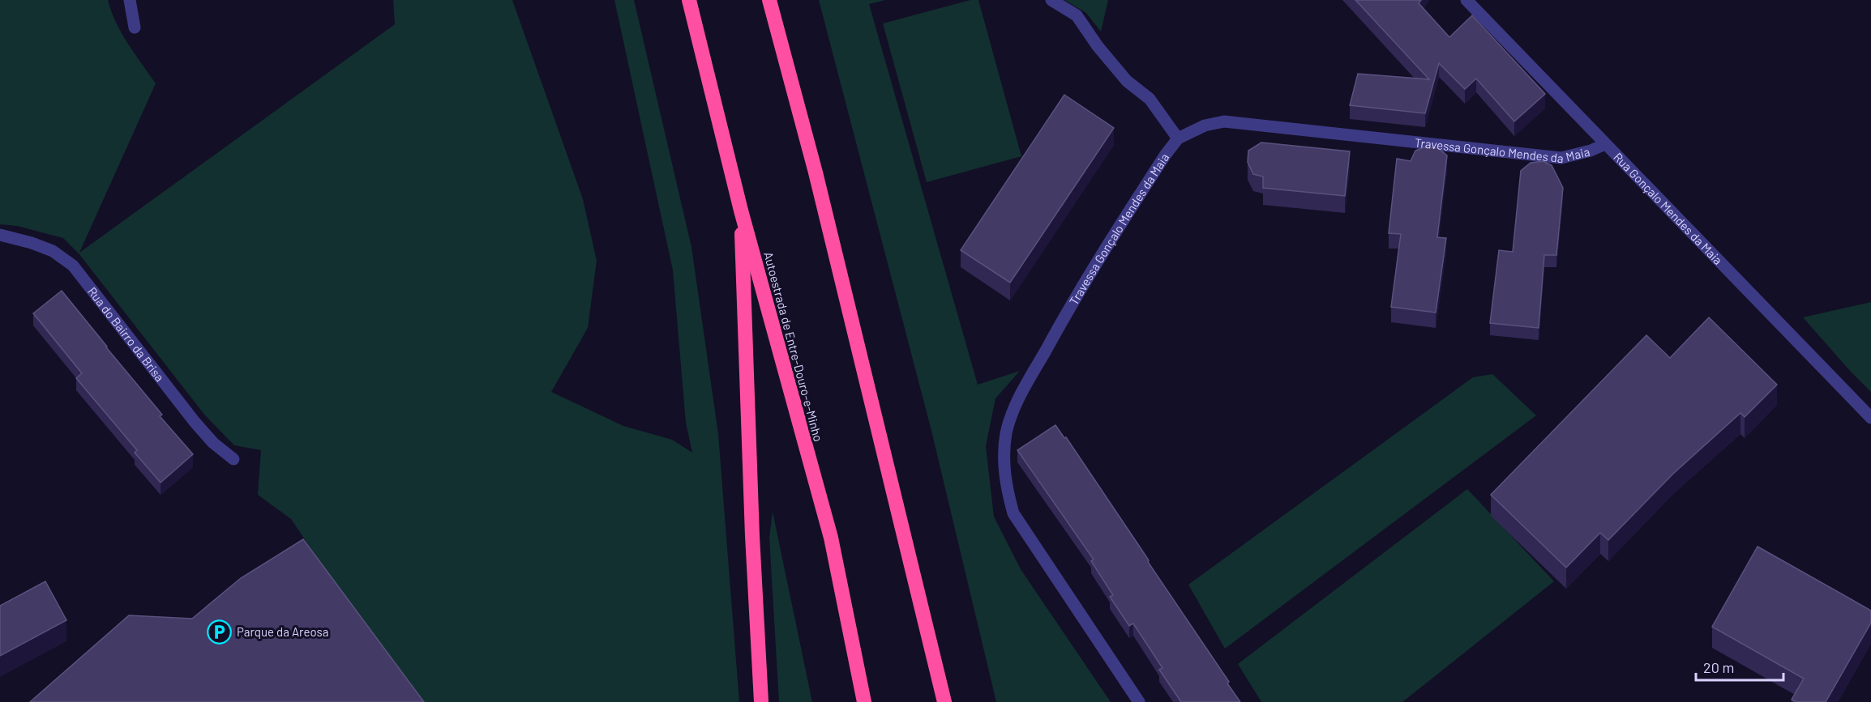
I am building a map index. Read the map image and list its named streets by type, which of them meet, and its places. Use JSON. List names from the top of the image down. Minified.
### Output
{"streets":{"highway":["Autoestrada de Entre-Douro-e-Minho"],"street":["Travessa Gonçalo Mendes da Maia","Rua Gonçalo Mendes da Maia","Rua do Bairro da Brisa"]},"crossings":[["Travessa Gonçalo Mendes da Maia","Rua Gonçalo Mendes da Maia"]],"places":{"parking":["Parque da Areosa"]},"scale_bar":"20 m"}
